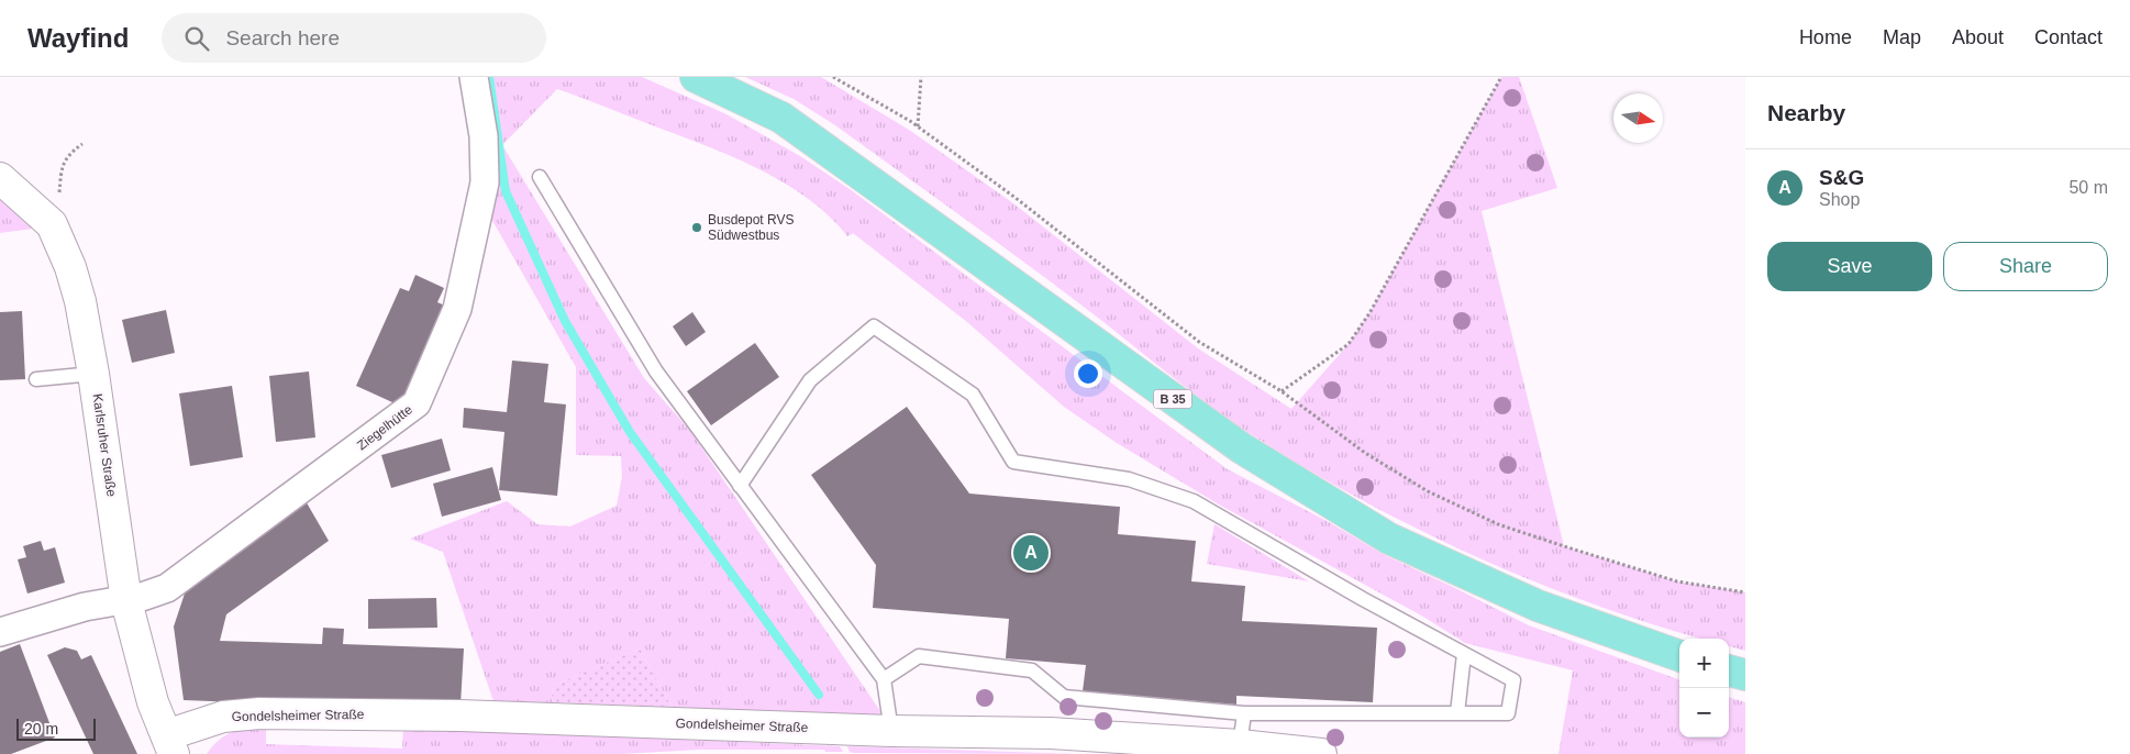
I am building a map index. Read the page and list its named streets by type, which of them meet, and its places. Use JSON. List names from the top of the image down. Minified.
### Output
{"streets":{"main road":["B 35"],"street":["Ziegelhütte","Karlsruher Straße","Gondelsheimer Straße"]},"crossings":[["Ziegelhütte","Karlsruher Straße"],["Karlsruher Straße","Gondelsheimer Straße"]],"places":["Busdepot RVS Südwestbus"],"scale_bar":"20 m","north":"right","page":{"header":"Wayfind","search":"Search here","nav":["Home","Map","About","Contact"],"heading":"Nearby","list":[{"mark":"A","name":"S&G","note":"Shop","value":"50 m"}],"buttons":["Save","Share"],"pins":"A","map_buttons":["+","−"],"scale":"20 m"}}
